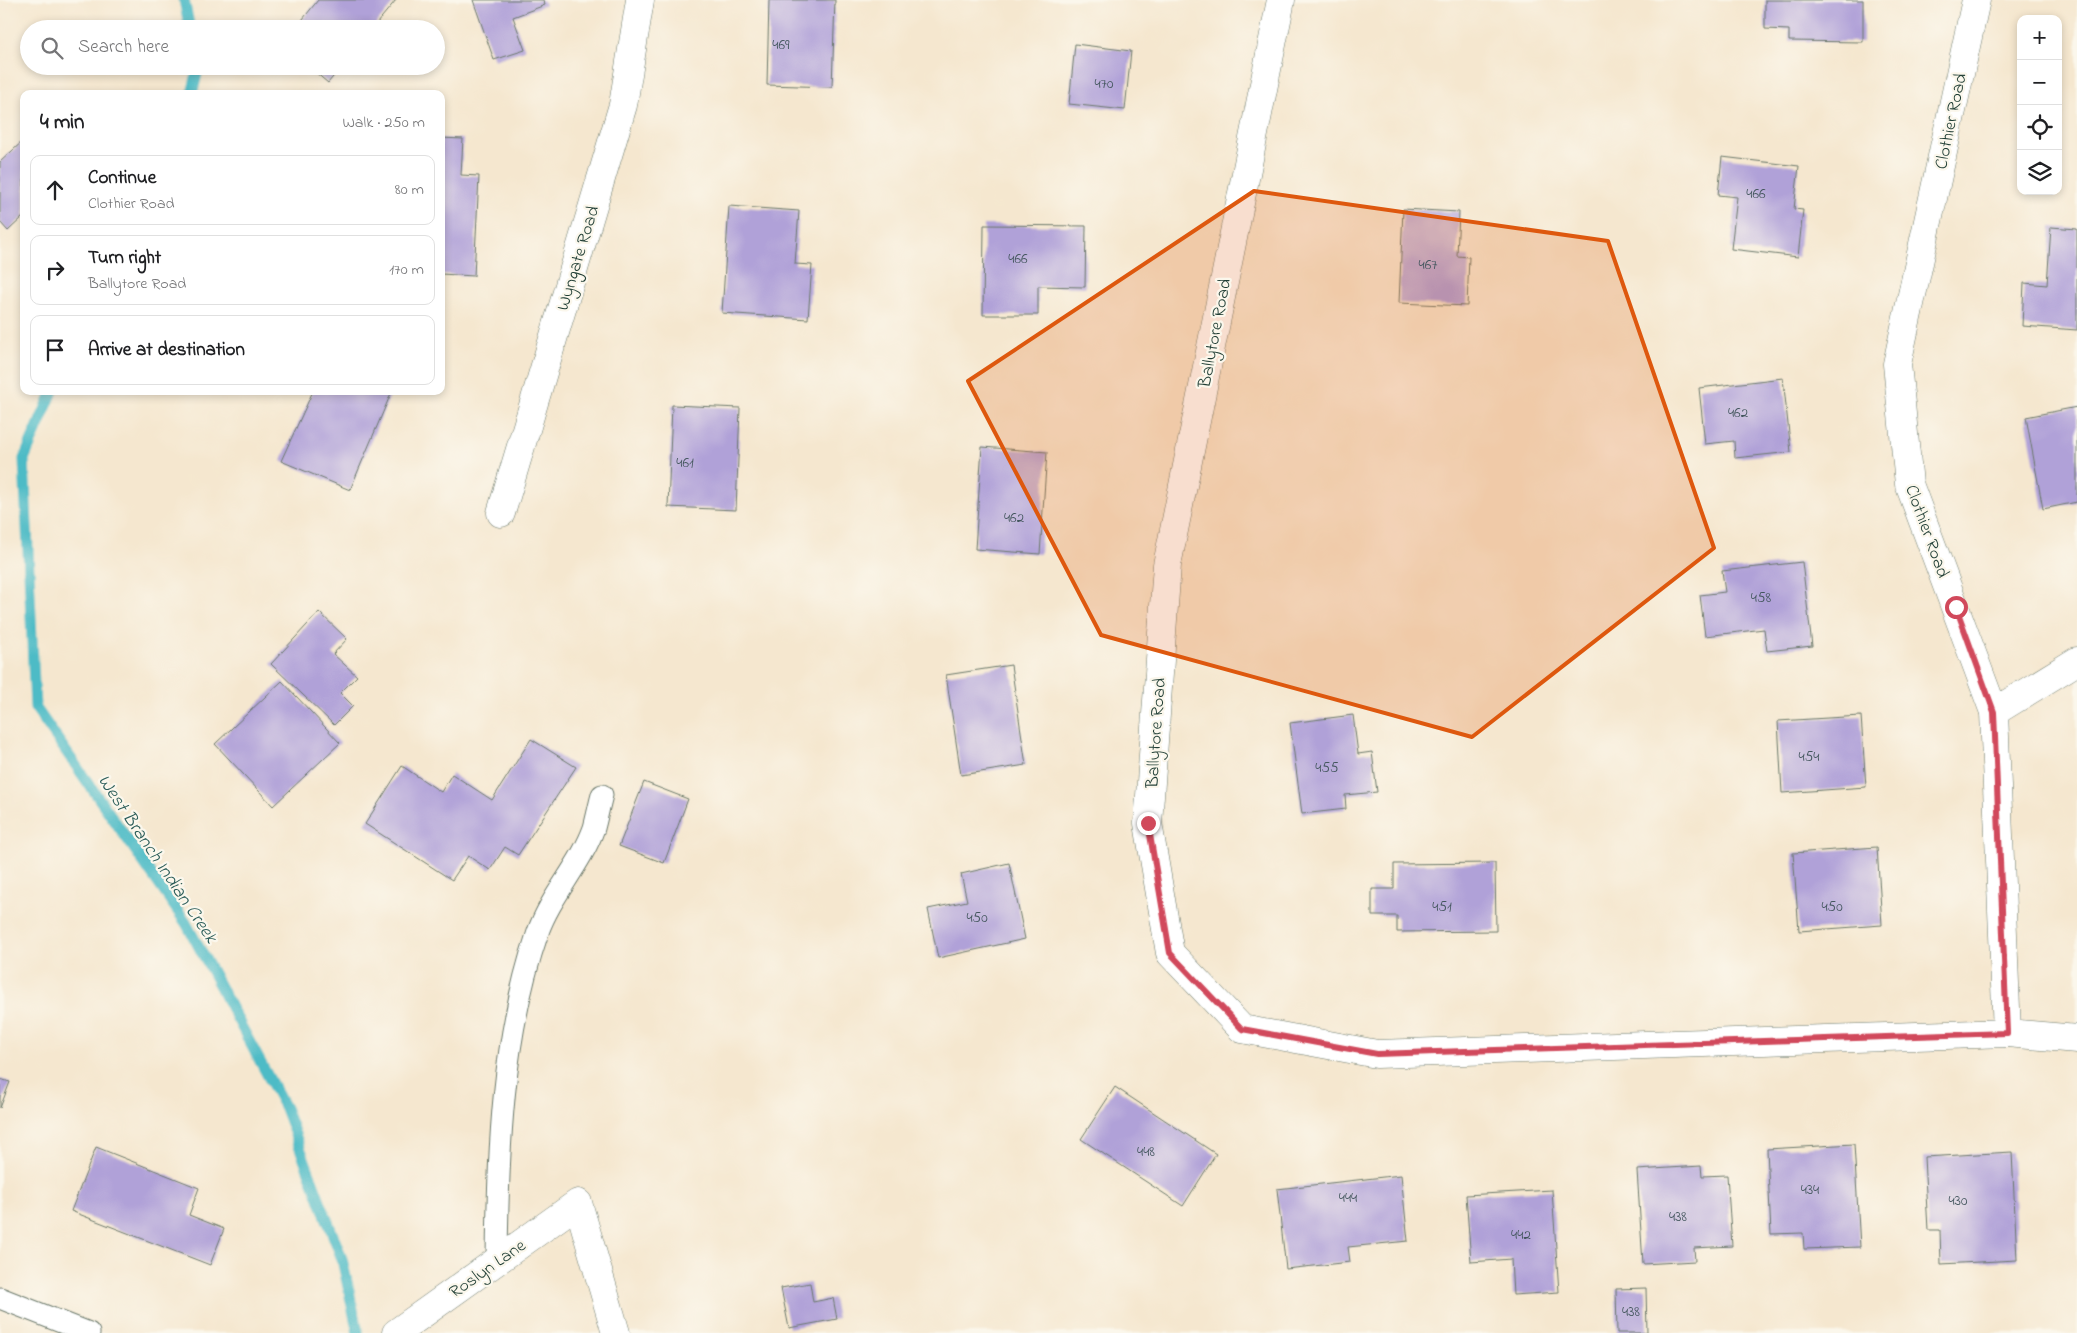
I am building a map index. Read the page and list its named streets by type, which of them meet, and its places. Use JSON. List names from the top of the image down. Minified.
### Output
{"streets":{"street":["Clothier Road","Wyngate Road","Ballytore Road","Roslyn Lane"]},"crossings":[["Clothier Road","Ballytore Road"]],"water":["West Branch Indian Creek"],"house_numbers":["469","470","466","466","467","462","461","462","458","454","455","451","450","450","448","434","444","430","438","442","438"],"page":{"map_buttons":["+","−"],"search":"Search here","heading":["4 min","Walk · 250 m"],"list":[["Continue","Clothier Road","80 m"],["Turn right","Ballytore Road","170 m"],"Arrive at destination"]}}
